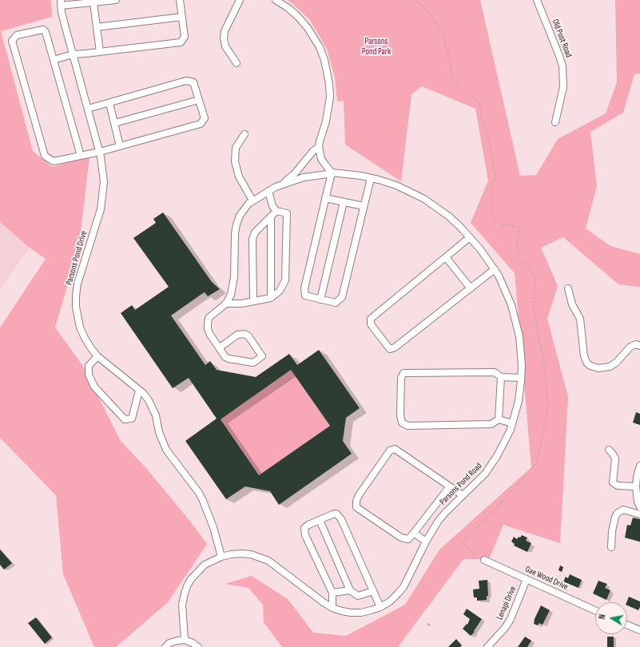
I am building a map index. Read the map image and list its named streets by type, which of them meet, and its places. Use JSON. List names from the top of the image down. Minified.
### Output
{"streets":{"street":["Old Post Road","Parsons Pond Drive","Parsons Pond Road","Gae Wood Drive","Lenapi Drive"]},"crossings":[["Parsons Pond Drive","Parsons Pond Road"],["Gae Wood Drive","Lenapi Drive"]],"parks":["Parsons Pond Park"],"north":"left"}
